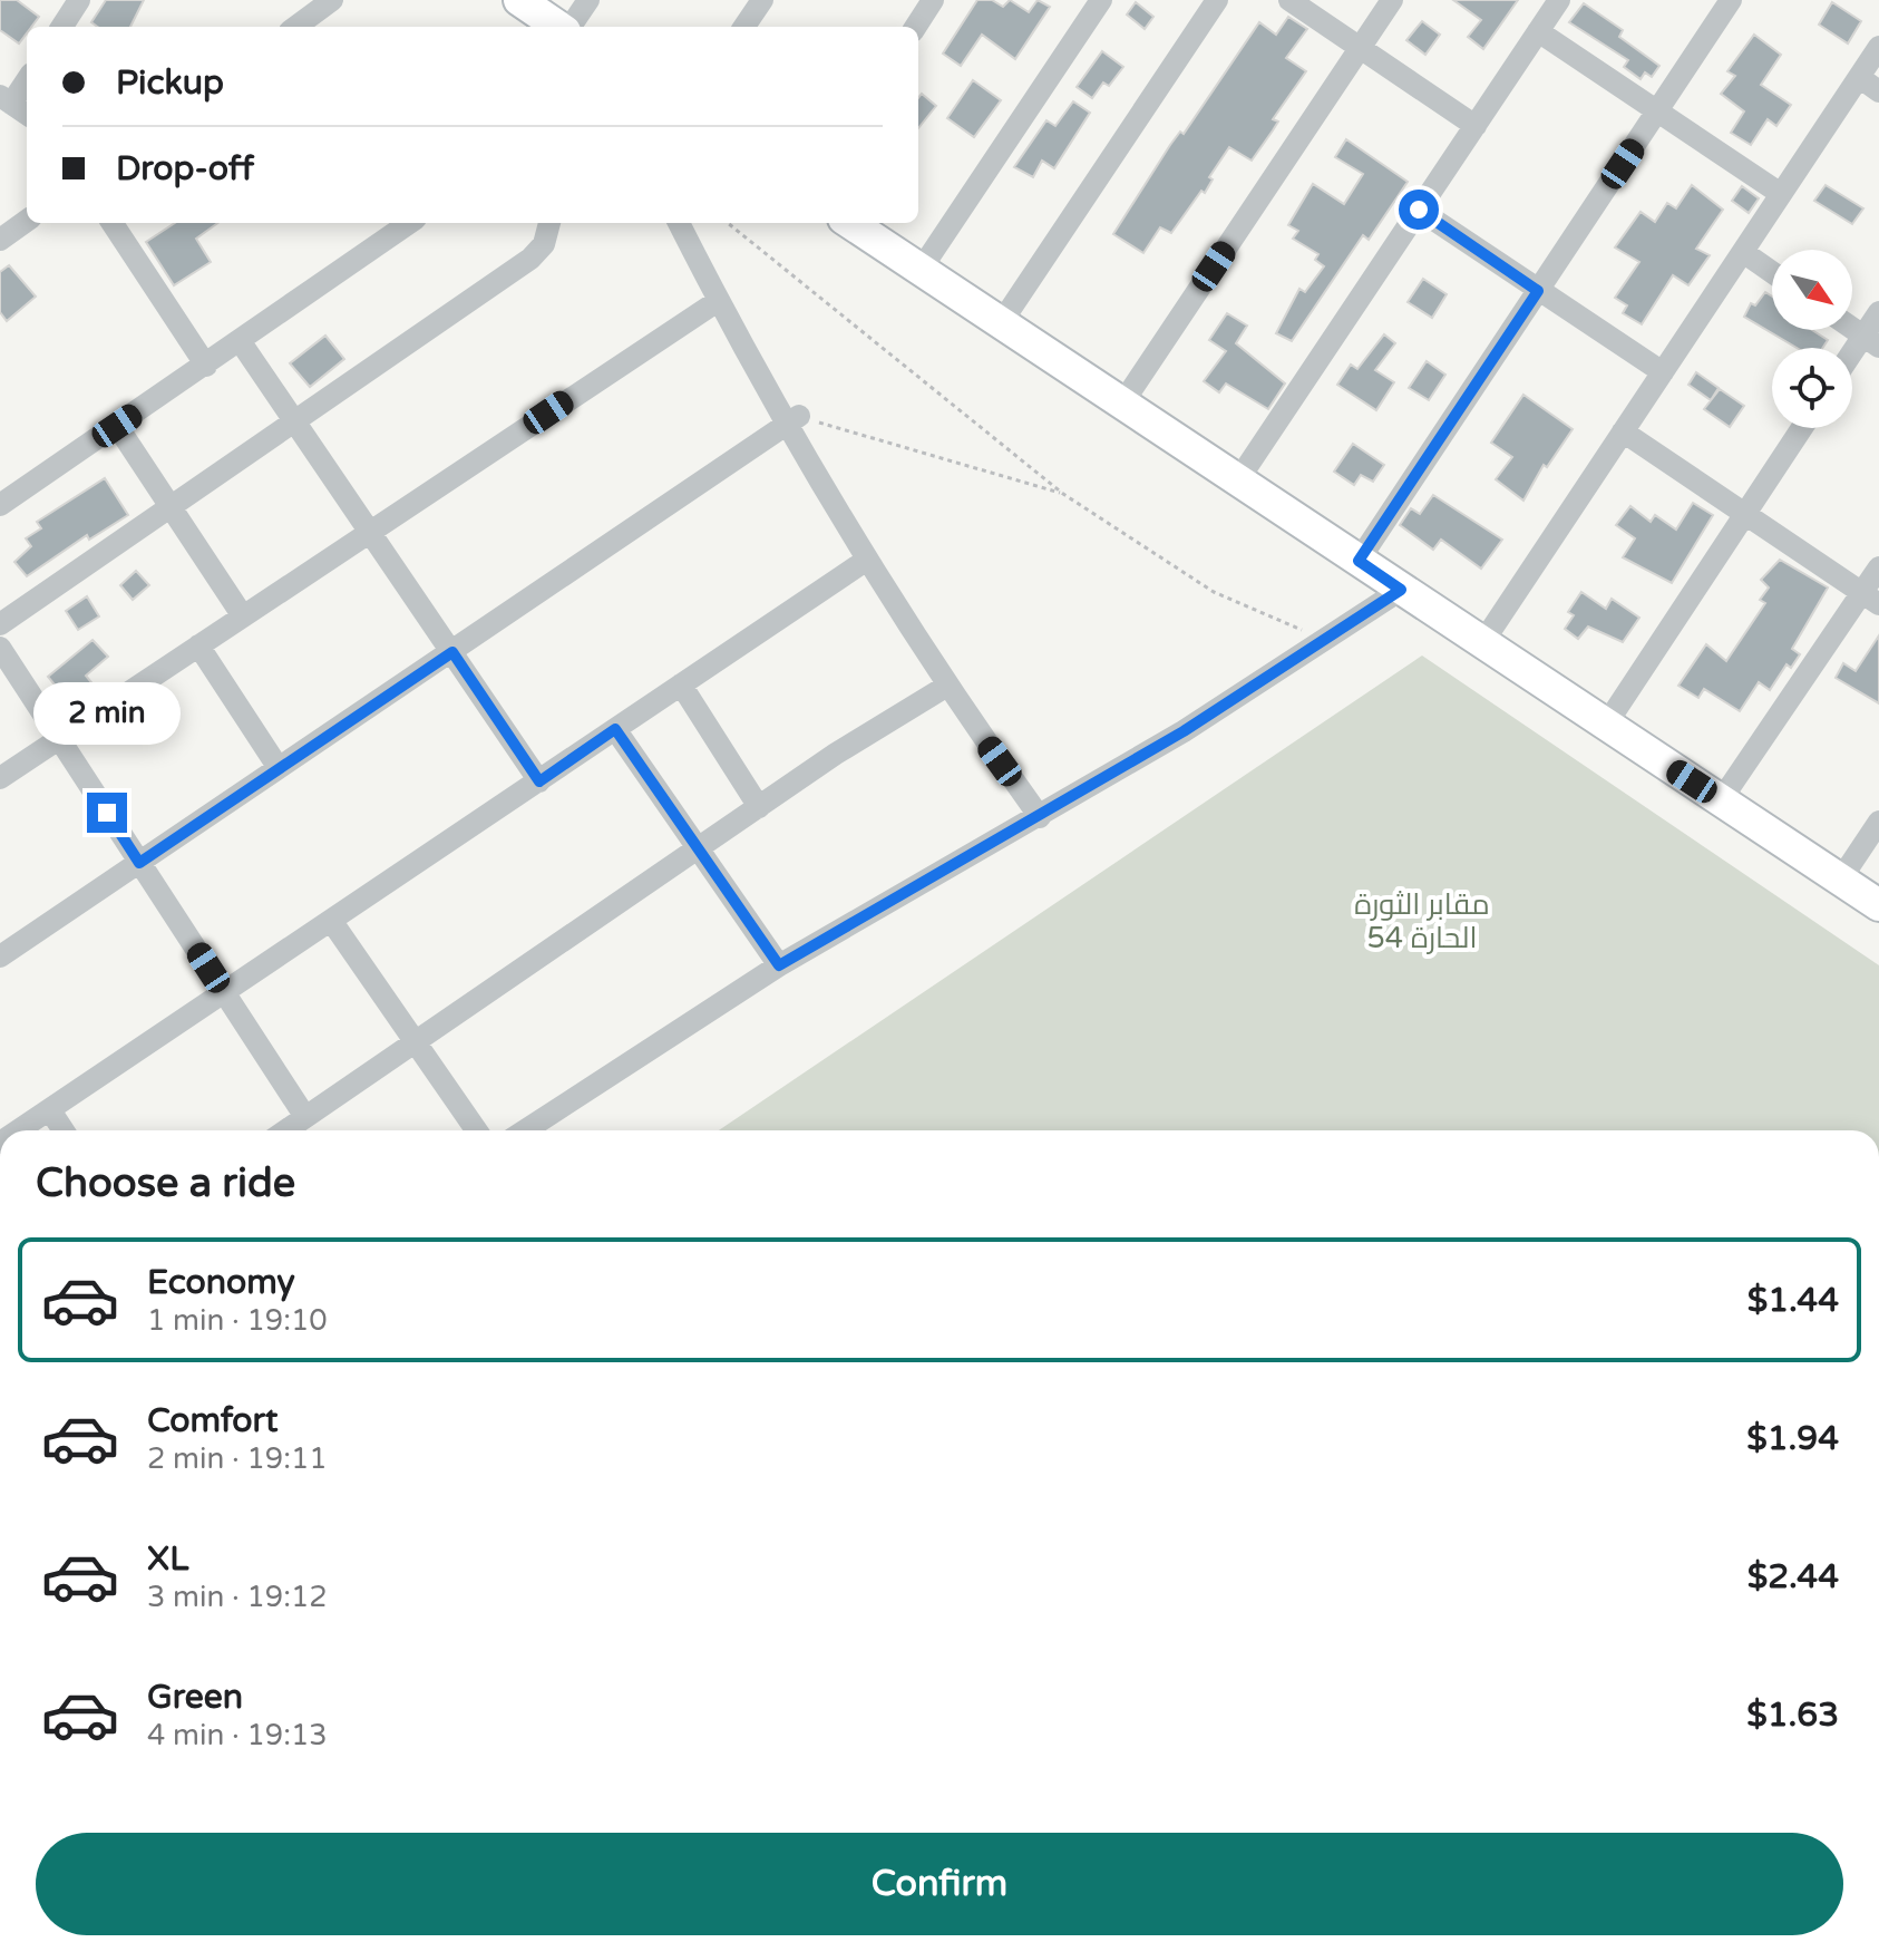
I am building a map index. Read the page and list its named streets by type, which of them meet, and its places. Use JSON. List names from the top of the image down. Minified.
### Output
{"parks":["مقابر الثورة الحارة 54"],"north":"bottom right","page":{"banner":["Pickup","Drop-off"],"bubble":"2 min","heading":"Choose a ride","list":[{"name":"Economy","note":"1 min · 19:10","value":"$1.44"},{"name":"Comfort","note":"2 min · 19:11","value":"$1.94"},{"name":"XL","note":"3 min · 19:12","value":"$2.44"},{"name":"Green","note":"4 min · 19:13","value":"$1.63"}],"buttons":"Confirm"}}
